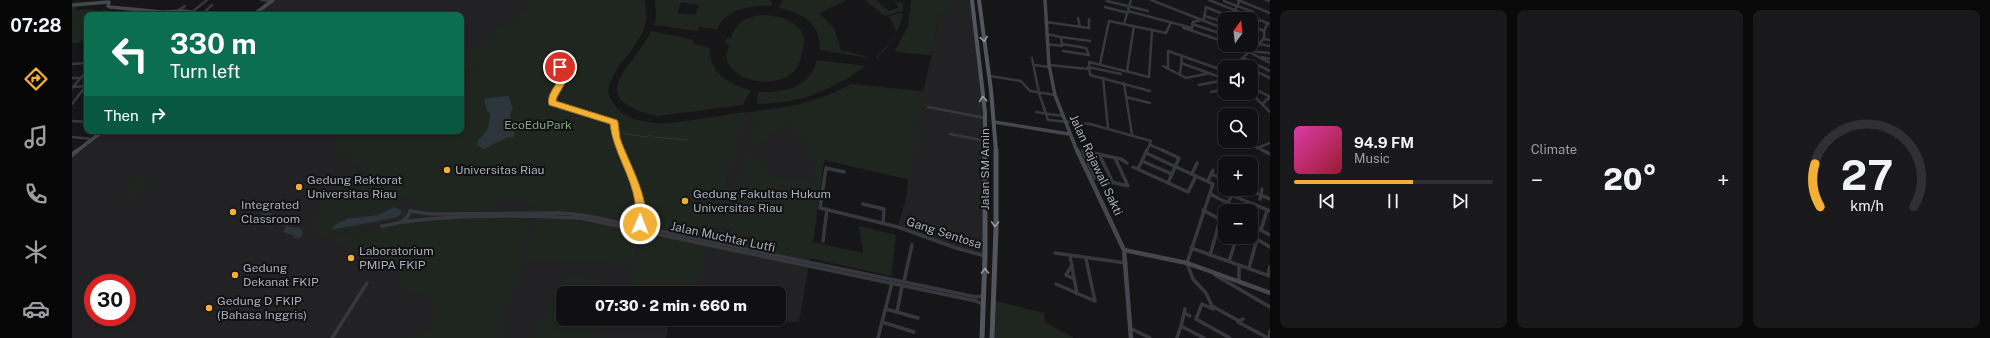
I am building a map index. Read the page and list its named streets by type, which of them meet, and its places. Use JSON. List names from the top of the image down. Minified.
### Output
{"streets":{"main road":["Jalan Rajawali Sakti","Jalan SM Amin"],"street":["Gang Sentosa","Jalan Muchtar Lutfi"]},"crossings":[["Jalan SM Amin","Gang Sentosa"],["Jalan SM Amin","Jalan Muchtar Lutfi"]],"parks":["EcoEduPark"],"places":["Universitas Riau","Gedung Rektorat Universitas Riau","Gedung Fakultas Hukum Universitas Riau","Integrated Classroom","Laboratorium PMIPA FKIP","Gedung Dekanat FKIP","Gedung D FKIP (Bahasa Inggris)"],"north":"top","page":{"tabs":"07:28","tile":"Climate","map_buttons":["+","−"],"turn":["330 m","Turn left"],"then":"Then","song":["94.9 FM","Music"],"heat":["−","20°","+"],"limit":"30","trip":"07:30 · 2 min · 660 m","gauge":["27","km/h"]}}
